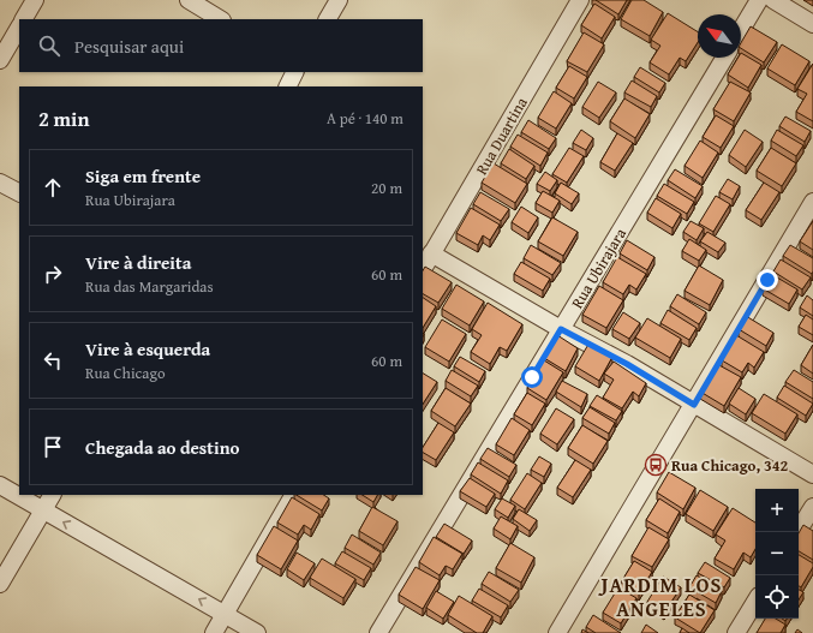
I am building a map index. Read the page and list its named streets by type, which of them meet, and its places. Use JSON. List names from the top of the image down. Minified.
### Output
{"streets":{"street":["Rua Duartina","Rua Ubirajara"]},"districts":["JARDIM LOS ANGELES"],"places":{"bus stop":["Rua Chicago, 342"]},"north":"top left","page":{"search":"Pesquisar aqui","heading":["2 min","A pé · 140 m"],"list":[["Siga em frente","Rua Ubirajara","20 m"],["Vire à direita","Rua das Margaridas","60 m"],["Vire à esquerda","Rua Chicago","60 m"],"Chegada ao destino"],"map_buttons":["+","−"]}}
